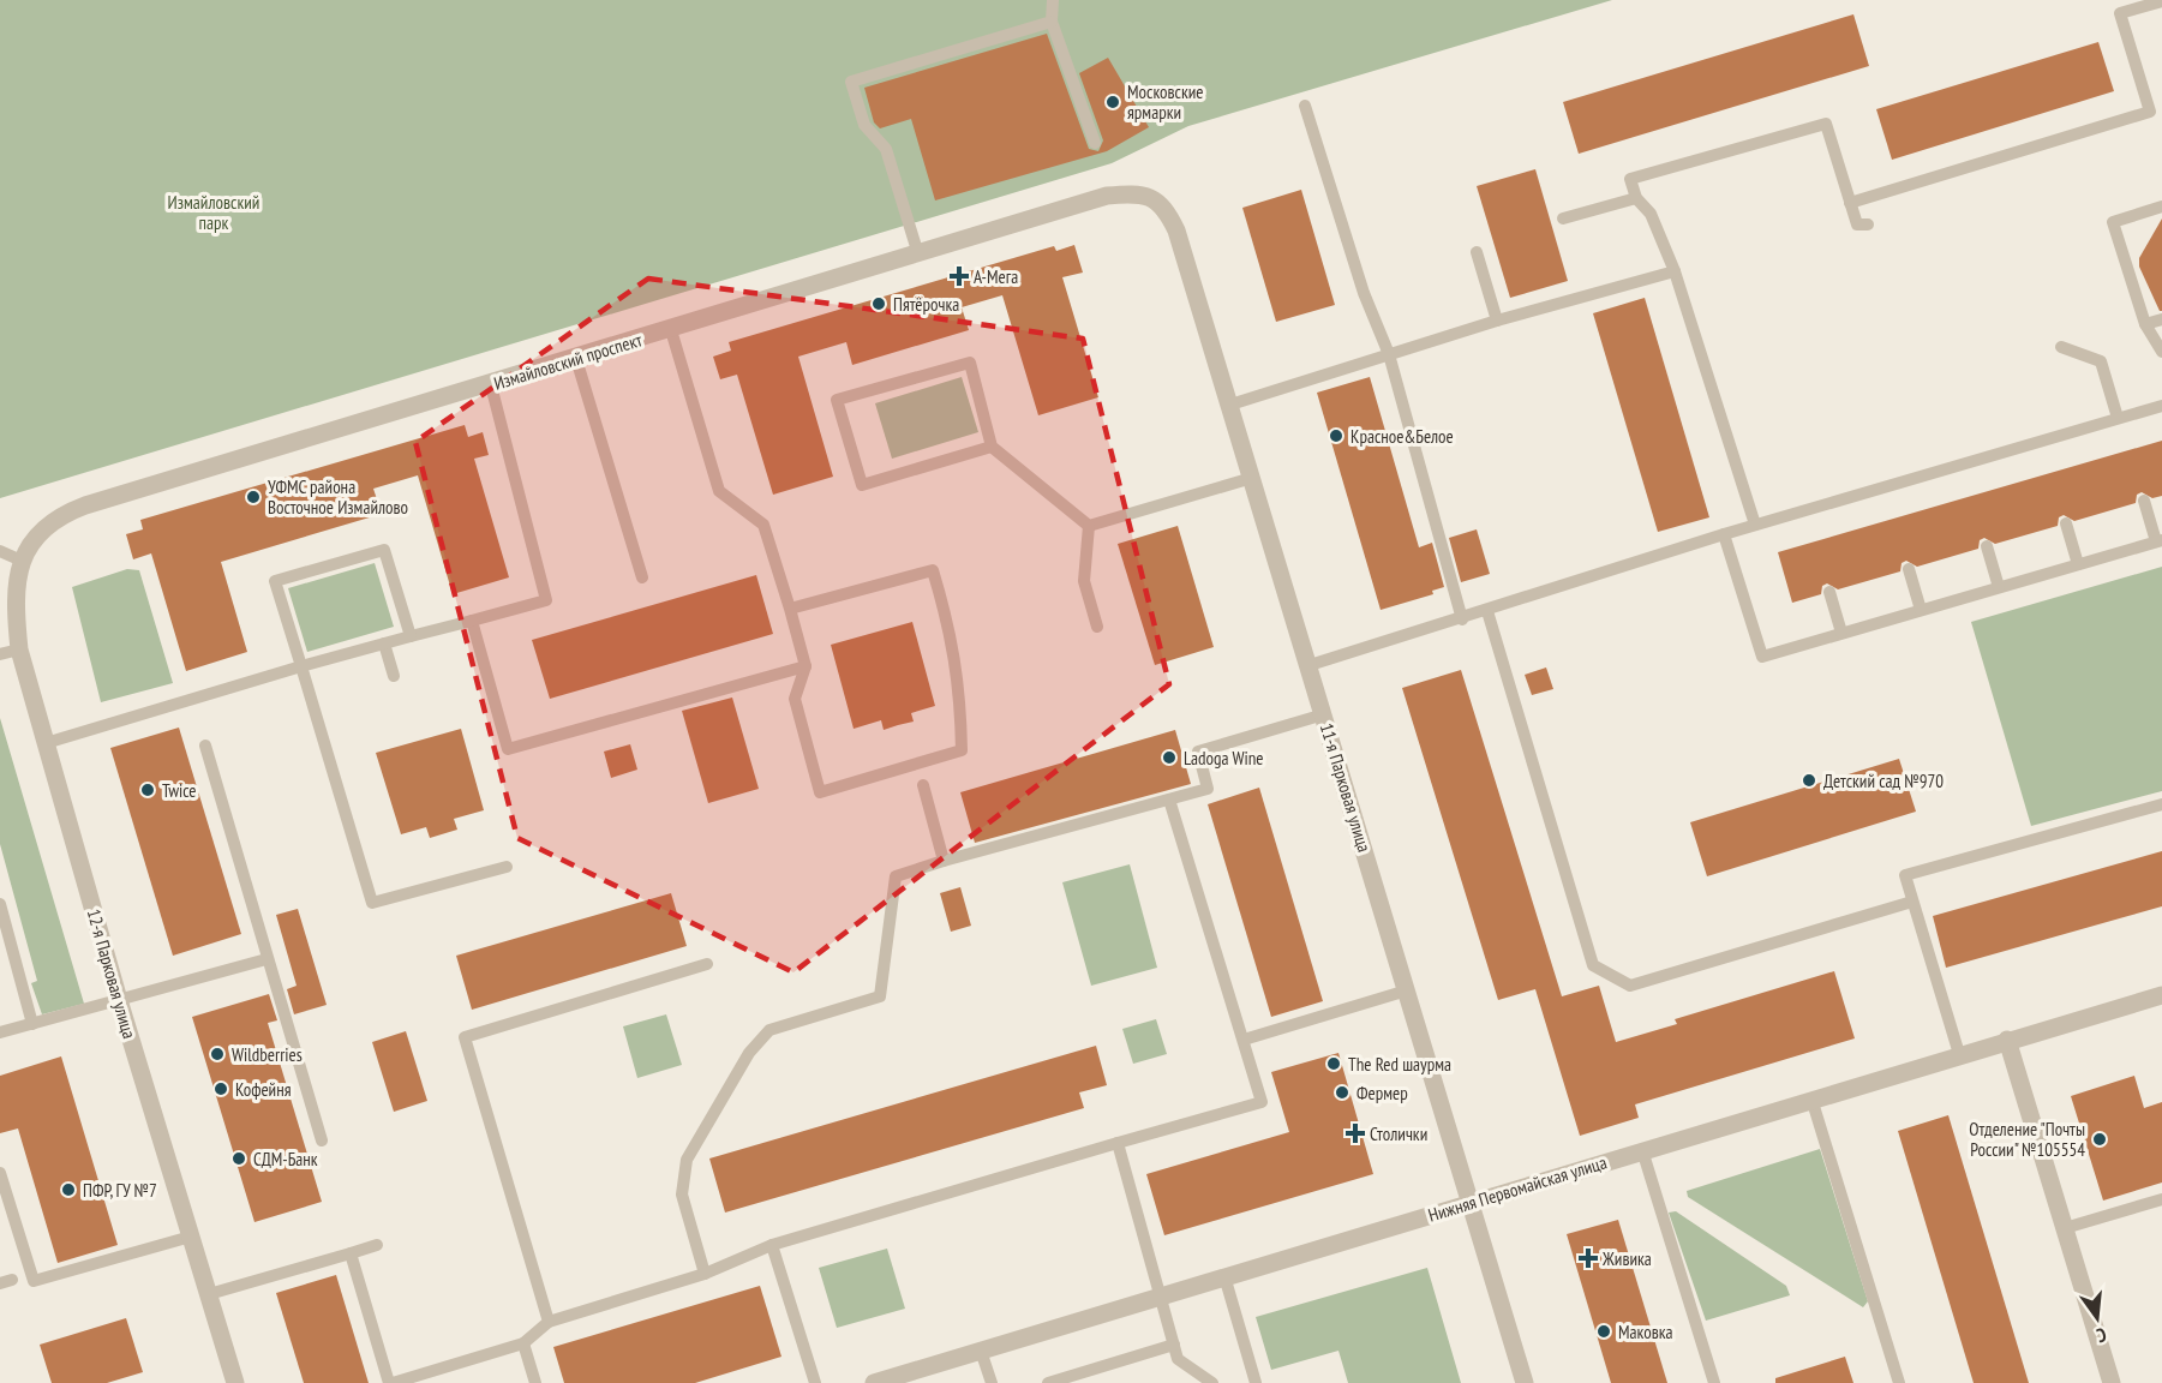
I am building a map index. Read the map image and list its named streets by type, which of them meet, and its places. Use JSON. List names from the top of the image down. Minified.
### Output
{"streets":{"street":["Измайловский проспект","11-я Парковая улица","12-я Парковая улица","Нижняя Первомайская улица"]},"crossings":[["Измайловский проспект","11-я Парковая улица"],["Измайловский проспект","12-я Парковая улица"],["11-я Парковая улица","Нижняя Первомайская улица"]],"parks":["Измайловский парк"],"places":{"other":["Московские ярмарки","Пятёрочка","Красное&Белое","УФМС района Восточное Измайлово","Ladoga Wine","Детский сад №970","Twice","Wildberries","The Red шаурма","Кофейня","Фермер","Отделение \"Почты России\" №105554","СДМ-Банк","ПФР, ГУ №7","Маковка"],"health":["А-Мега","Столички","Живика"]},"north":"bottom"}
